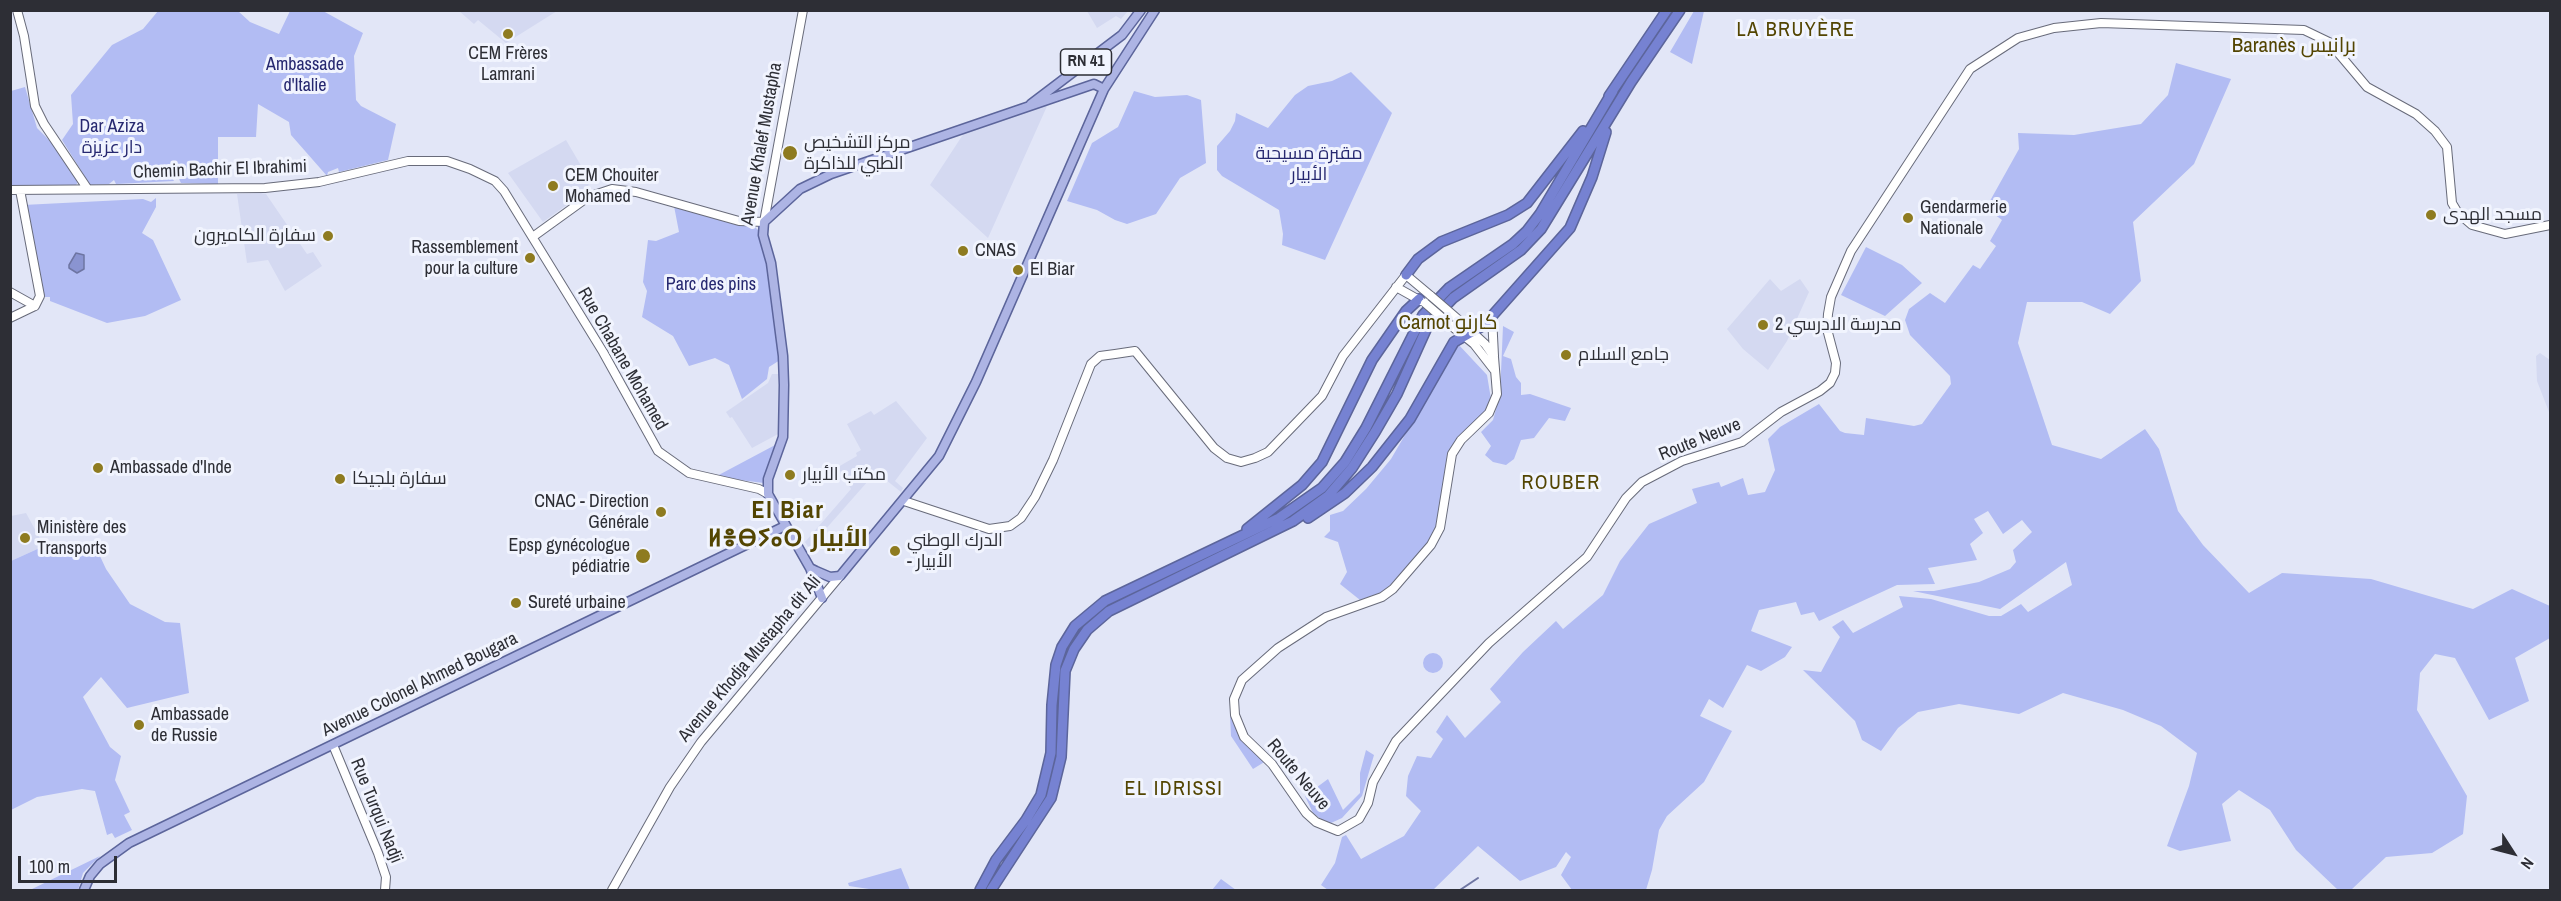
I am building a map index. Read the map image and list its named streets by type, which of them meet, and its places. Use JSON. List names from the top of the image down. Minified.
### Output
{"streets":{"main road":["RN 41","Avenue Khalef Mustapha","Chemin Bachir El Ibrahimi","Rue Chabane Mohamed","Route Neuve","Avenue Khodja Mustapha dit Ali","Avenue Colonel Ahmed Bougara","Rue Turqui Nadji"]},"crossings":[["Avenue Khalef Mustapha","Rue Chabane Mohamed"],["Chemin Bachir El Ibrahimi","Rue Chabane Mohamed"],["Avenue Colonel Ahmed Bougara","Rue Turqui Nadji"]],"districts":["LA BRUYÈRE","Baranès برانيس","Carnot كارنو","ROUBER","El Biar ⵍⴻⴱⵢⴰⵔ الأبيار","EL IDRISSI"],"parks":["Ambassade d'Italie","Dar Aziza دار عزيزة","مقبرة مسيحية الأبيار","Parc des pins"],"places":["CEM Frères Lamrani","مركز التشخيص الطبي للذاكرة","CEM Chouiter Mohamed","مسجد الهدى","Gendarmerie Nationale","سفارة الكاميرون","CNAS","Rassemblement pour la culture","El Biar","مدرسة الادرسي 2","جامع السلام","Ambassade d'Inde","مكتب الأبيار","سفارة بلجيكا","CNAC - Direction Générale","Ministère des Transports","الدرك الوطني - الأبيار","Epsp gynécologue pédiatrie","Sureté urbaine","Ambassade de Russie"],"scale_bar":"100 m","north":"bottom right"}
